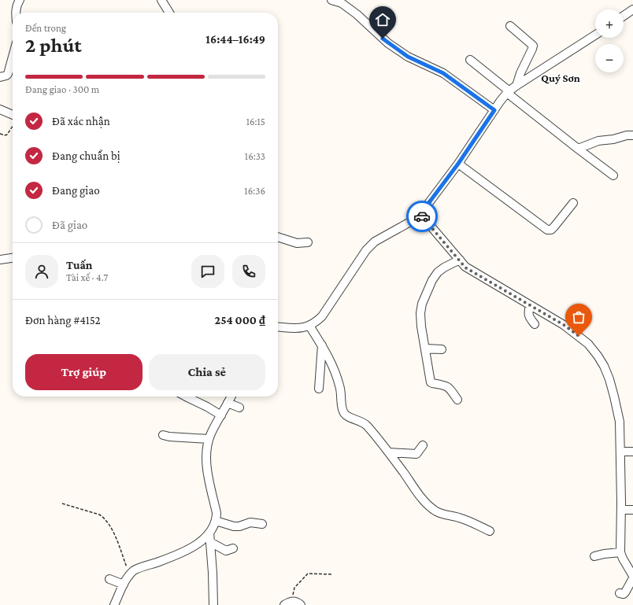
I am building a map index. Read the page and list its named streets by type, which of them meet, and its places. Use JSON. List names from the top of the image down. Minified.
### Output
{"districts":["Quý Sơn"],"page":{"map_buttons":["+","−"],"heading":["2 phút","Đến trong","16:44–16:49"],"panel":["Tuấn","Tài xế · 4.7","Đơn hàng #4152","254 000 ₫"],"bar":"Đang giao · 300 m","list":[["Đã xác nhận","16:15"],["Đang chuẩn bị","16:33"],["Đang giao","16:36"],"Đã giao"],"buttons":["Trợ giúp","Chia sẻ"]}}
